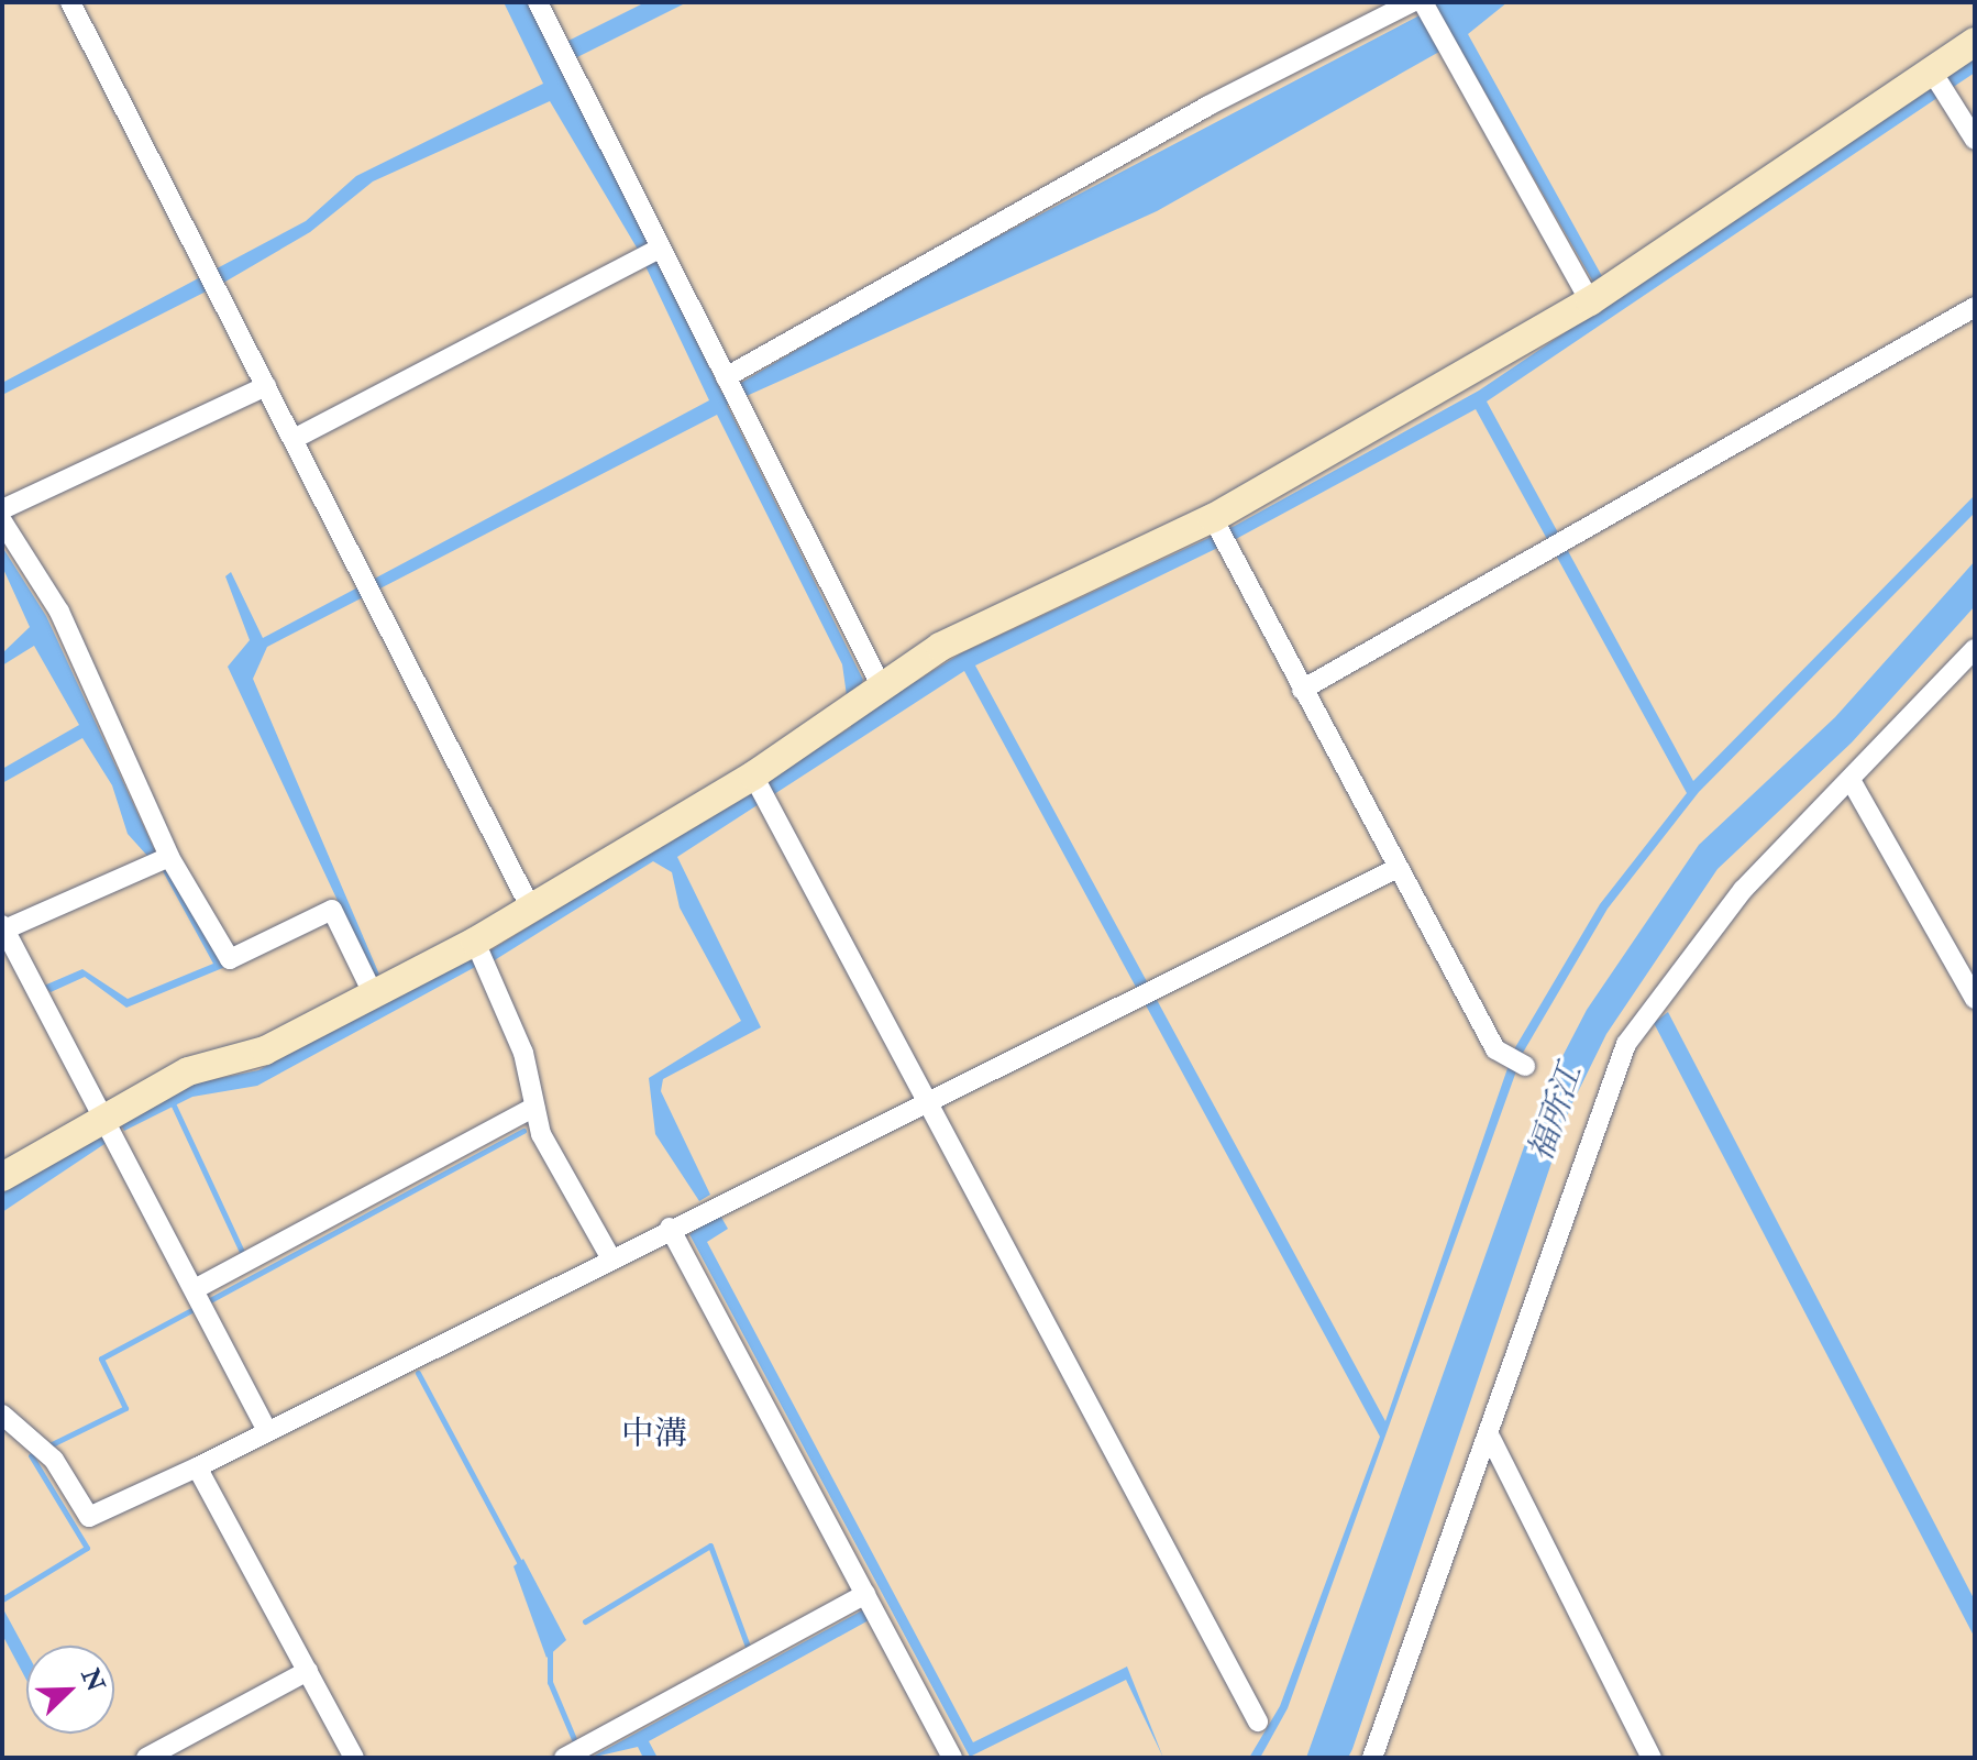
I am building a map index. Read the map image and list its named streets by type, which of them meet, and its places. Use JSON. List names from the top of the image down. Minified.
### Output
{"districts":["中溝"],"water":["福所江"],"north":"top right"}
